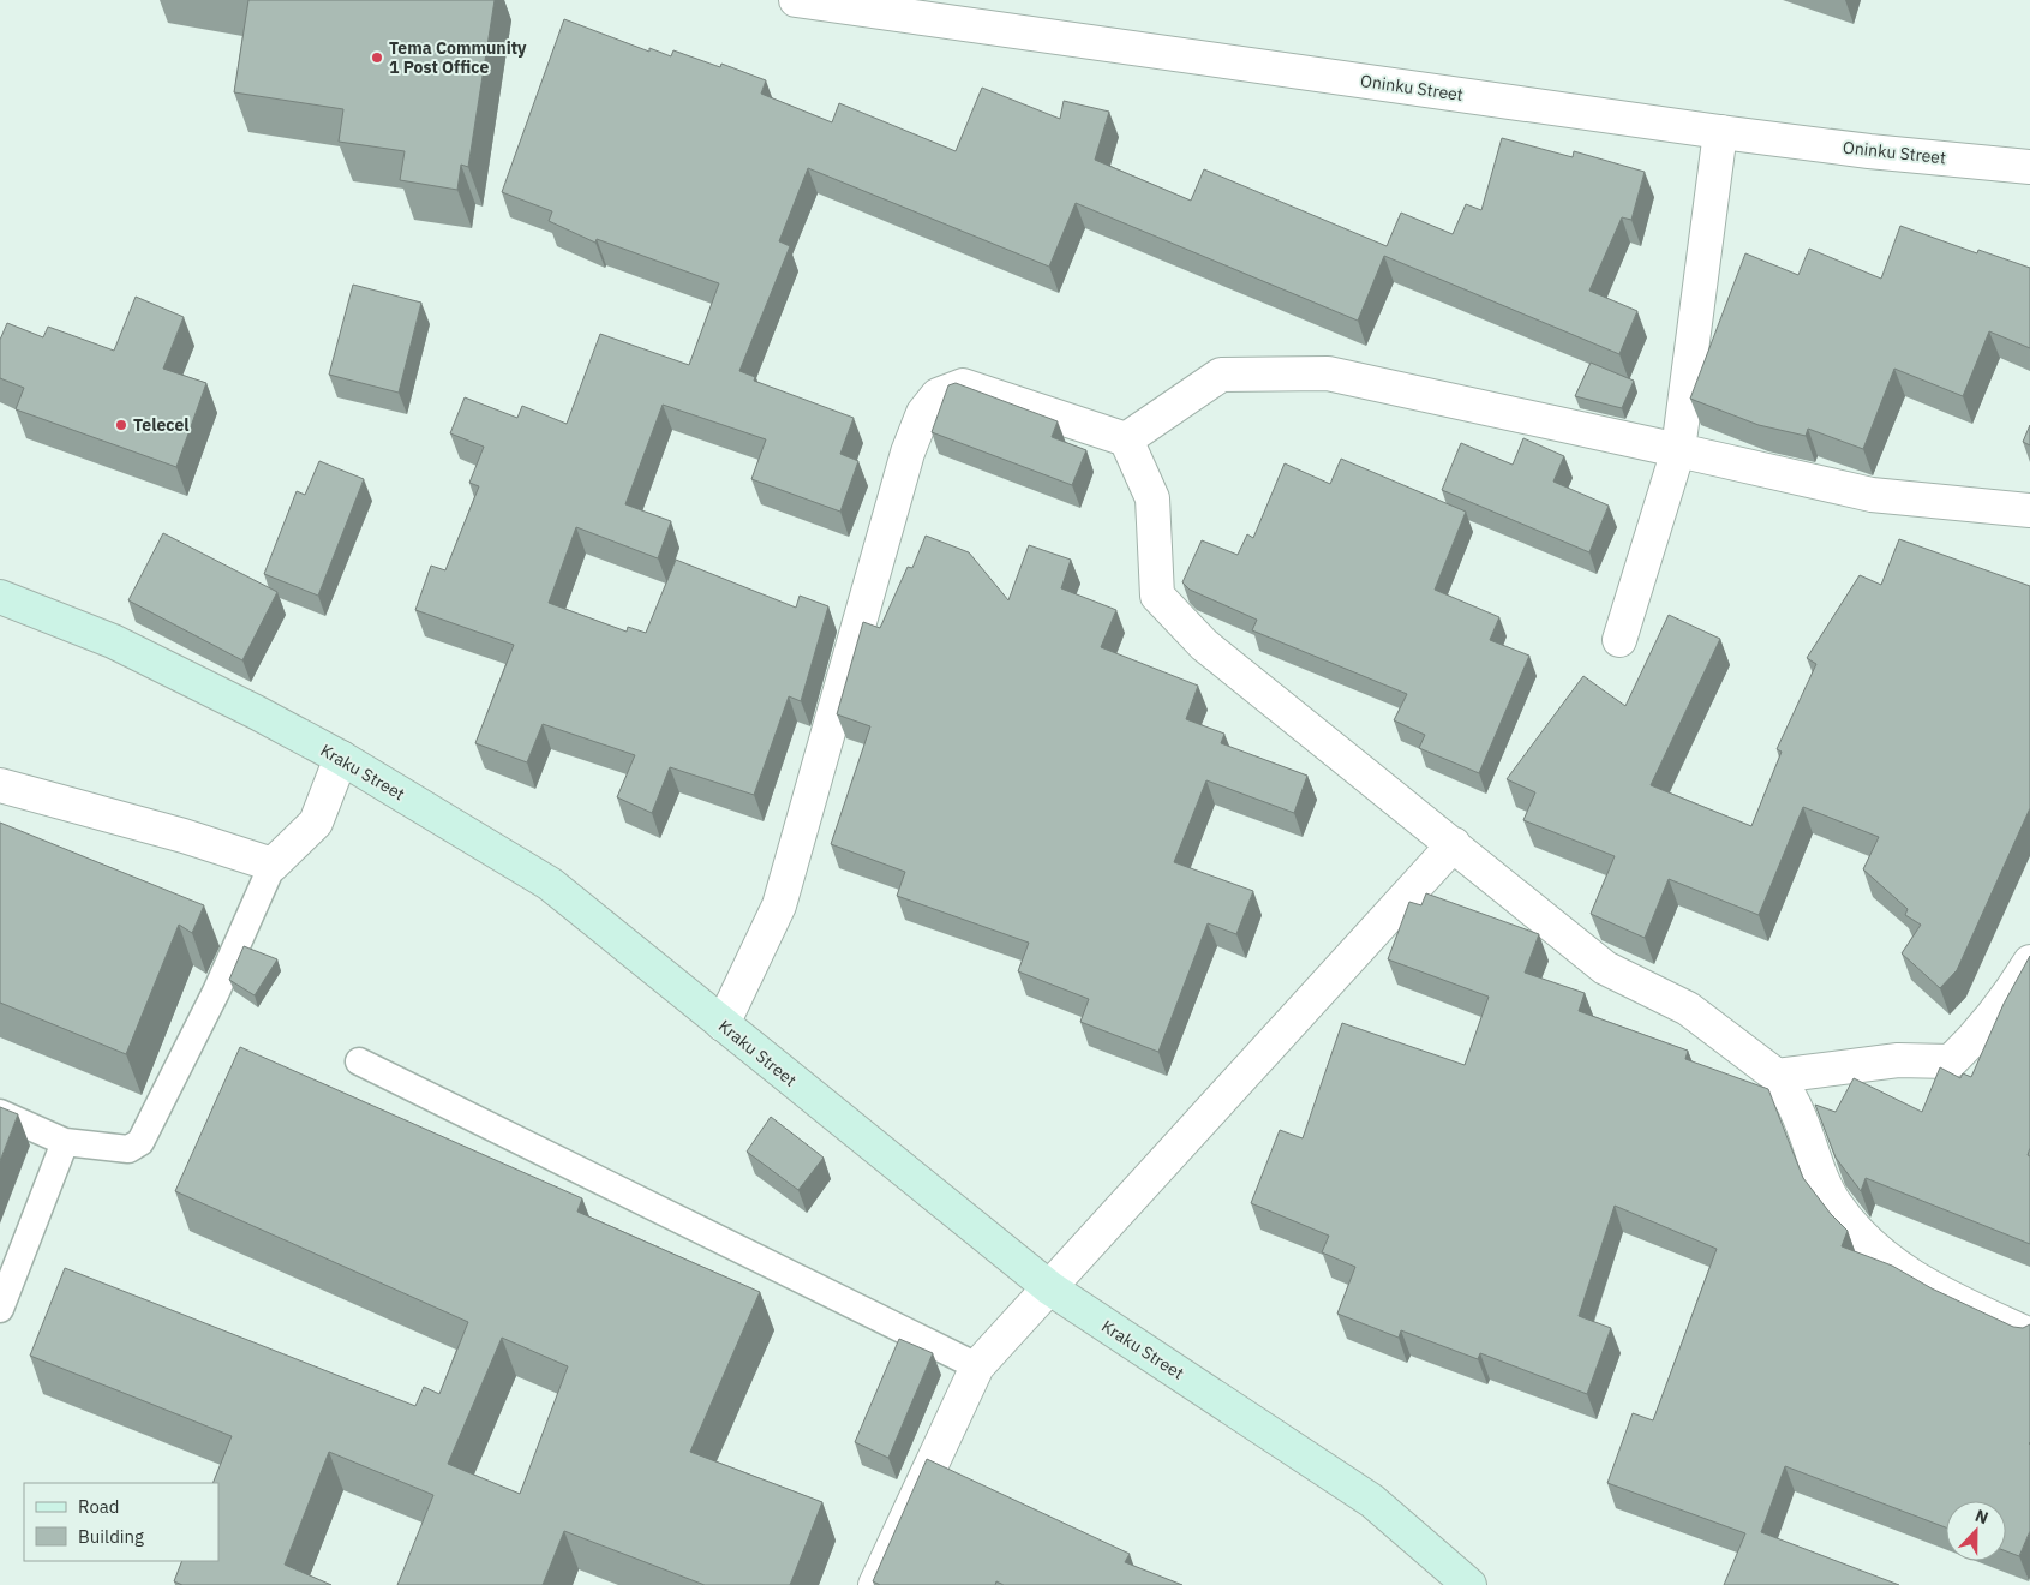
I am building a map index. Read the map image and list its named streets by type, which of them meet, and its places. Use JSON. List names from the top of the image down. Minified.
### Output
{"streets":{"main road":["Kraku Street"],"street":["Oninku Street"]},"places":["Tema Community 1 Post Office","Telecel"],"legend":["Road","Building"],"north":"top"}
